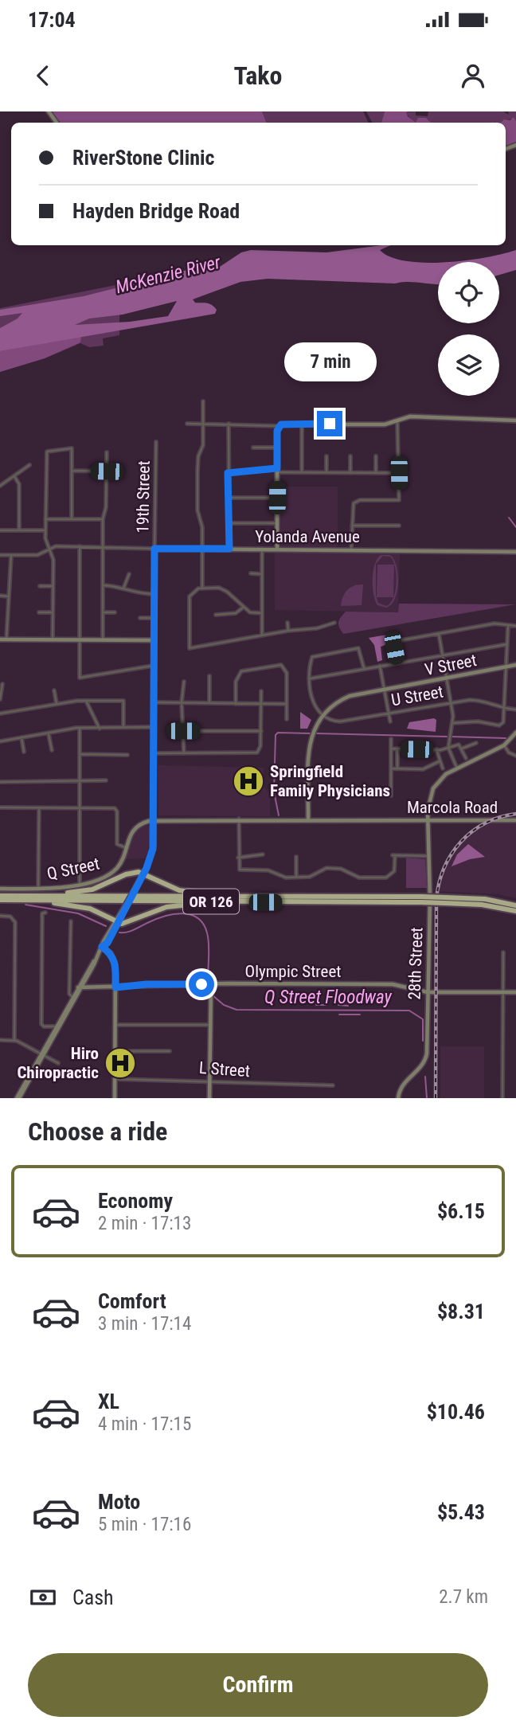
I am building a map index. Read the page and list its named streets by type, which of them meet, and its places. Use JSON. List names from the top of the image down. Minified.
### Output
{"streets":{"highway":["OR 126"],"street":["19th Street","Yolanda Avenue","V Street","U Street","Marcola Road","Q Street","28th Street","Olympic Street","L Street"]},"crossings":[["19th Street","Yolanda Avenue"],["19th Street","Marcola Road"],["19th Street","Q Street"],["19th Street","Olympic Street"],["V Street","U Street"],["V Street","Marcola Road"],["Marcola Road","Q Street"],["Marcola Road","28th Street"],["28th Street","Olympic Street"]],"water":["McKenzie River","Q Street Floodway"],"places":{"hospital":["Springfield Family Physicians","Hiro Chiropractic"]},"page":{"status":"17:04","header":"Tako","banner":["RiverStone Clinic","Hayden Bridge Road"],"bubble":"7 min","heading":"Choose a ride","list":[{"name":"Economy","note":"2 min · 17:13","value":"$6.15"},{"name":"Comfort","note":"3 min · 17:14","value":"$8.31"},{"name":"XL","note":"4 min · 17:15","value":"$10.46"},{"name":"Moto","note":"5 min · 17:16","value":"$5.43"}],"pay":["Cash","2.7 km"],"buttons":"Confirm"}}
